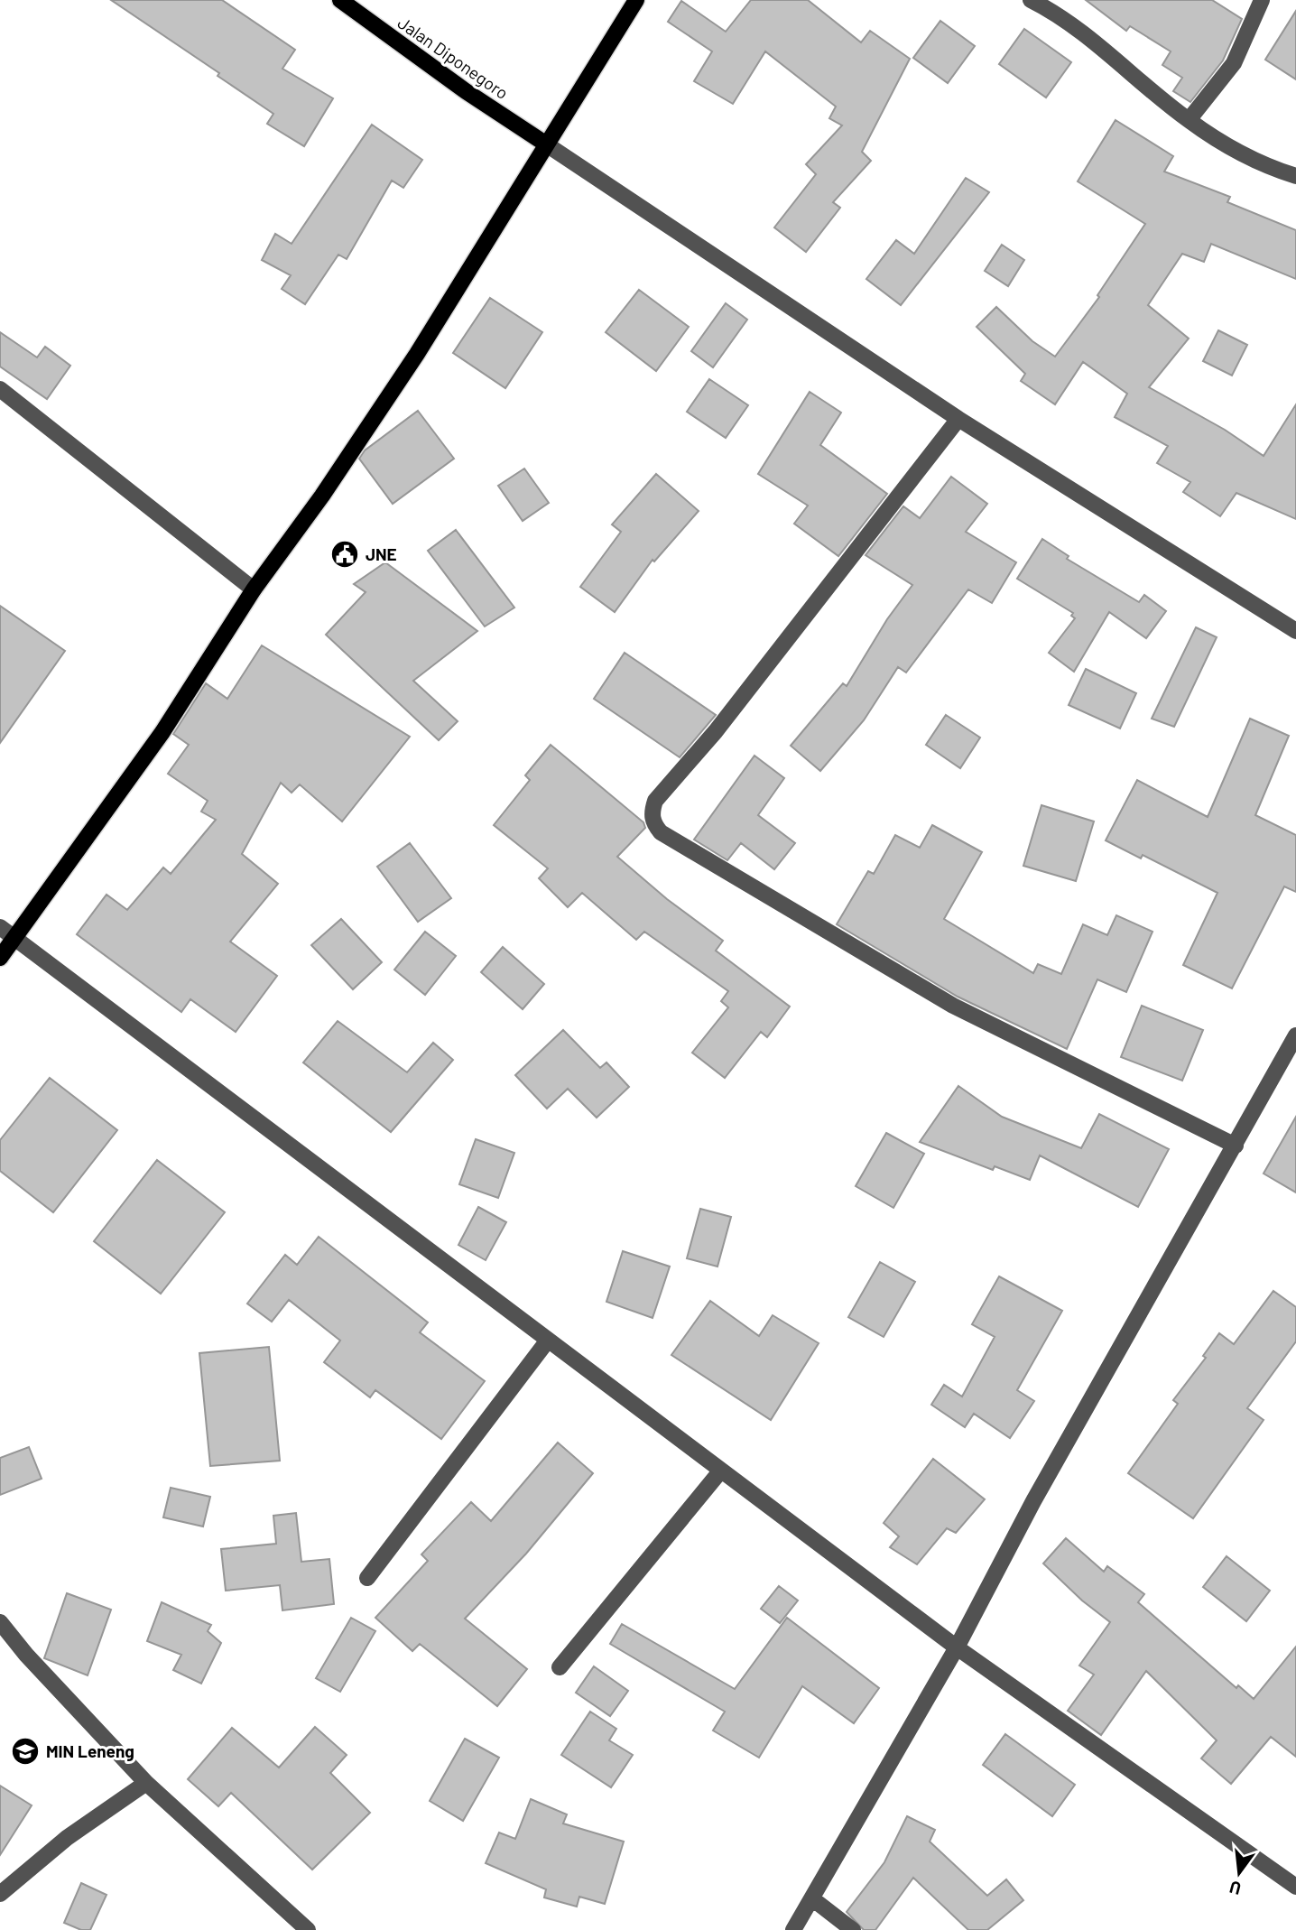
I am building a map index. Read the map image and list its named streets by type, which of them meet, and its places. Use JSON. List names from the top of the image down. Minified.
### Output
{"streets":{"main road":["Jalan Diponegoro"]},"places":{"public building":["JNE"],"school or university":["MIN Leneng"]},"north":"bottom"}
